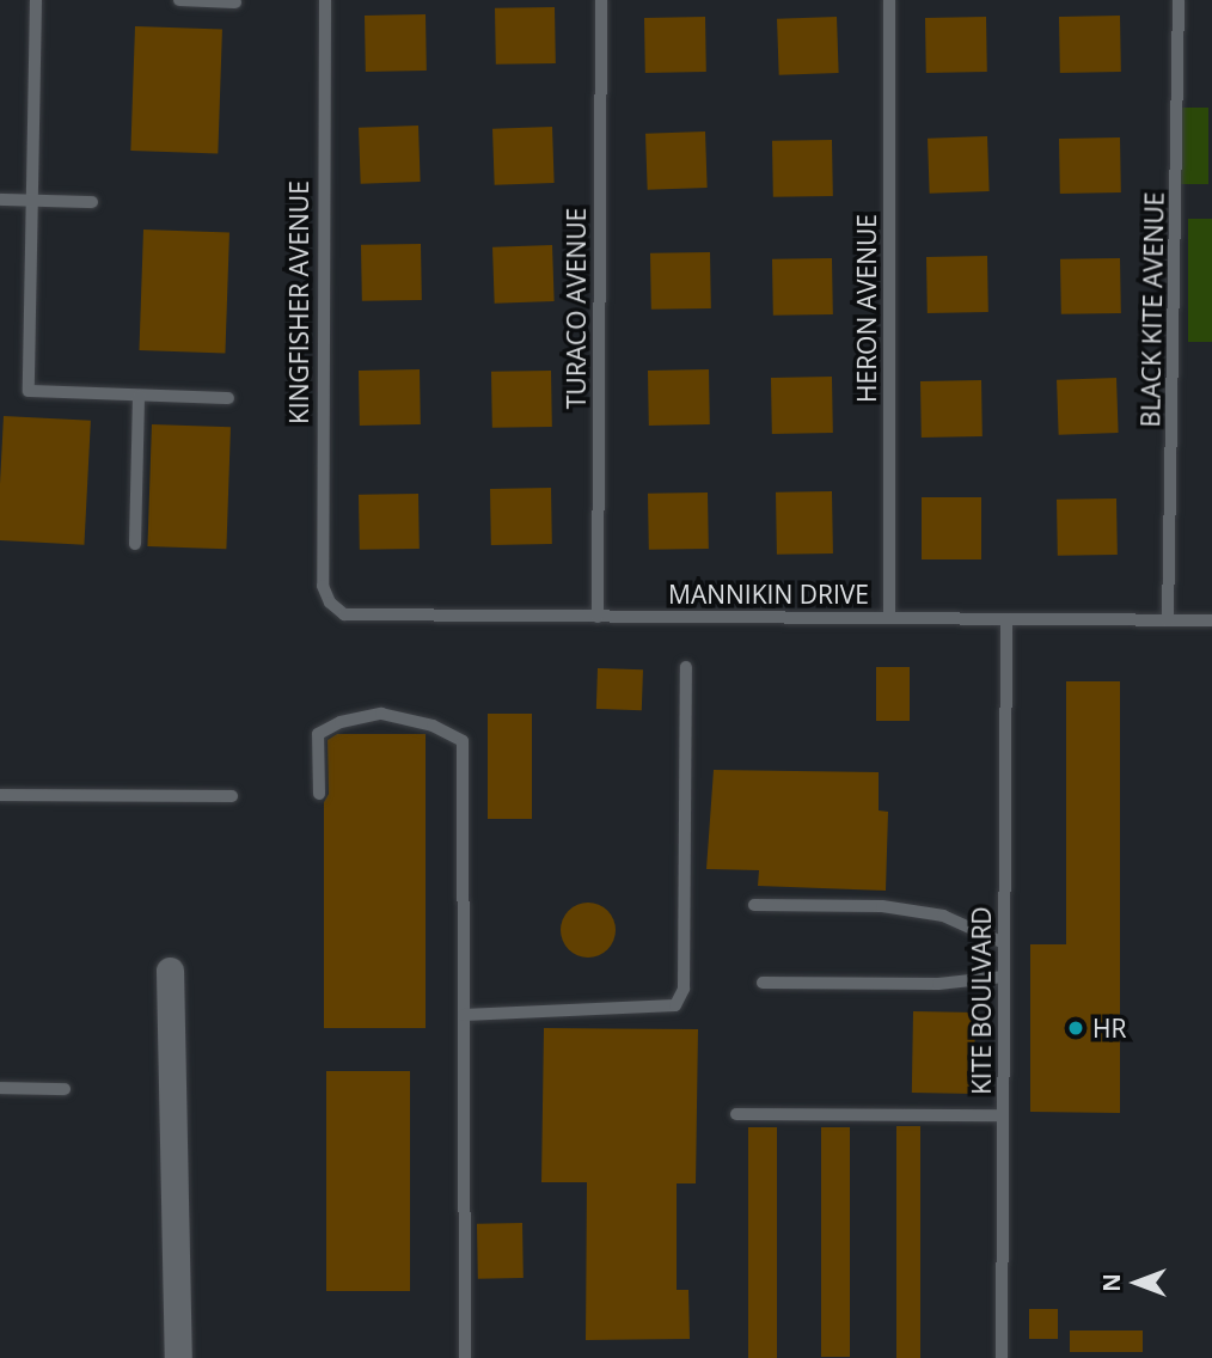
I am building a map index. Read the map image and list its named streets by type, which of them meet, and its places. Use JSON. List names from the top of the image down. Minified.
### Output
{"streets":{"lane":["KINGFISHER AVENUE","TURACO AVENUE","HERON AVENUE","BLACK KITE AVENUE","MANNIKIN DRIVE","KITE BOULVARD"]},"crossings":[["KINGFISHER AVENUE","MANNIKIN DRIVE"],["TURACO AVENUE","MANNIKIN DRIVE"],["HERON AVENUE","MANNIKIN DRIVE"],["BLACK KITE AVENUE","MANNIKIN DRIVE"],["MANNIKIN DRIVE","KITE BOULVARD"]],"places":["HR"],"north":"left"}
